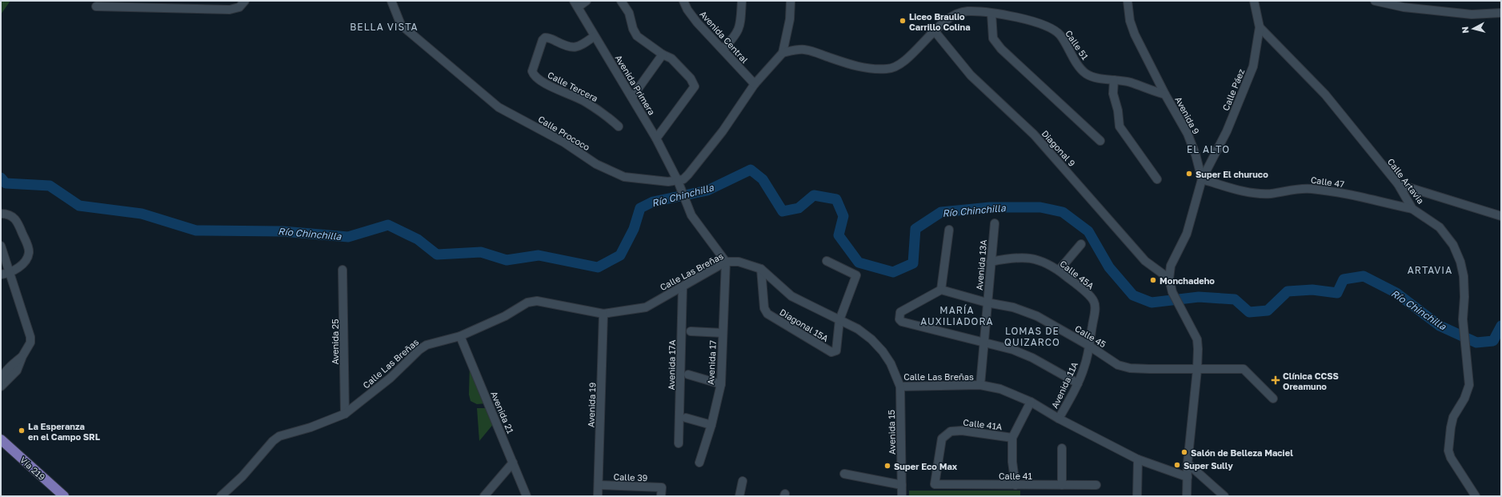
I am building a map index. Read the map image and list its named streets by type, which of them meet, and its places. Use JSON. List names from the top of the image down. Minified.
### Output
{"streets":{"main road":["Vía 219"],"street":["Avenida Central","Calle 51","Avenida Primera","Calle Tercera","Calle Páez","Avenida 9","Calle Prococo","Diagonal 9","Calle Artavia","Calle 47","Avenida 13A","Calle Las Breñas","Calle 45A","Diagonal 15A","Calle 45","Avenida 25","Avenida 17","Avenida 17A","Avenida 11A","Avenida 19","Avenida 21","Calle 41A","Avenida 15","Calle 41","Calle 39"]},"crossings":[["Calle 51","Avenida 9"],["Calle 51","Diagonal 9"],["Avenida Primera","Calle Tercera"],["Avenida Primera","Calle Prococo"],["Calle Páez","Avenida 9"],["Calle Páez","Calle Artavia"],["Calle Páez","Calle 47"],["Avenida 9","Calle 47"],["Calle Artavia","Calle 47"],["Avenida 13A","Calle Las Breñas"],["Avenida 13A","Calle 45A"],["Avenida 13A","Calle 45"],["Calle Las Breñas","Diagonal 15A"],["Calle Las Breñas","Avenida 25"],["Calle Las Breñas","Avenida 17"],["Calle Las Breñas","Avenida 17A"],["Calle Las Breñas","Avenida 11A"],["Calle Las Breñas","Avenida 19"],["Calle Las Breñas","Avenida 21"],["Calle Las Breñas","Avenida 15"],["Calle 45A","Avenida 11A"],["Calle 45","Avenida 11A"],["Avenida 19","Calle 39"],["Calle 41A","Calle 41"]],"districts":["BELLA VISTA","EL ALTO","ARTAVIA","MARÍA AUXILIADORA","LOMAS DE QUIZARCO"],"water":["Río Chinchilla"],"places":{"other":["Liceo Braulio Carrillo Colina","Super El churuco","Monchadeho","La Esperanza en el Campo SRL","Salón de Belleza Maciel","Super Sully","Super Eco Max"],"health":["Clínica CCSS Oreamuno"]},"north":"left"}
